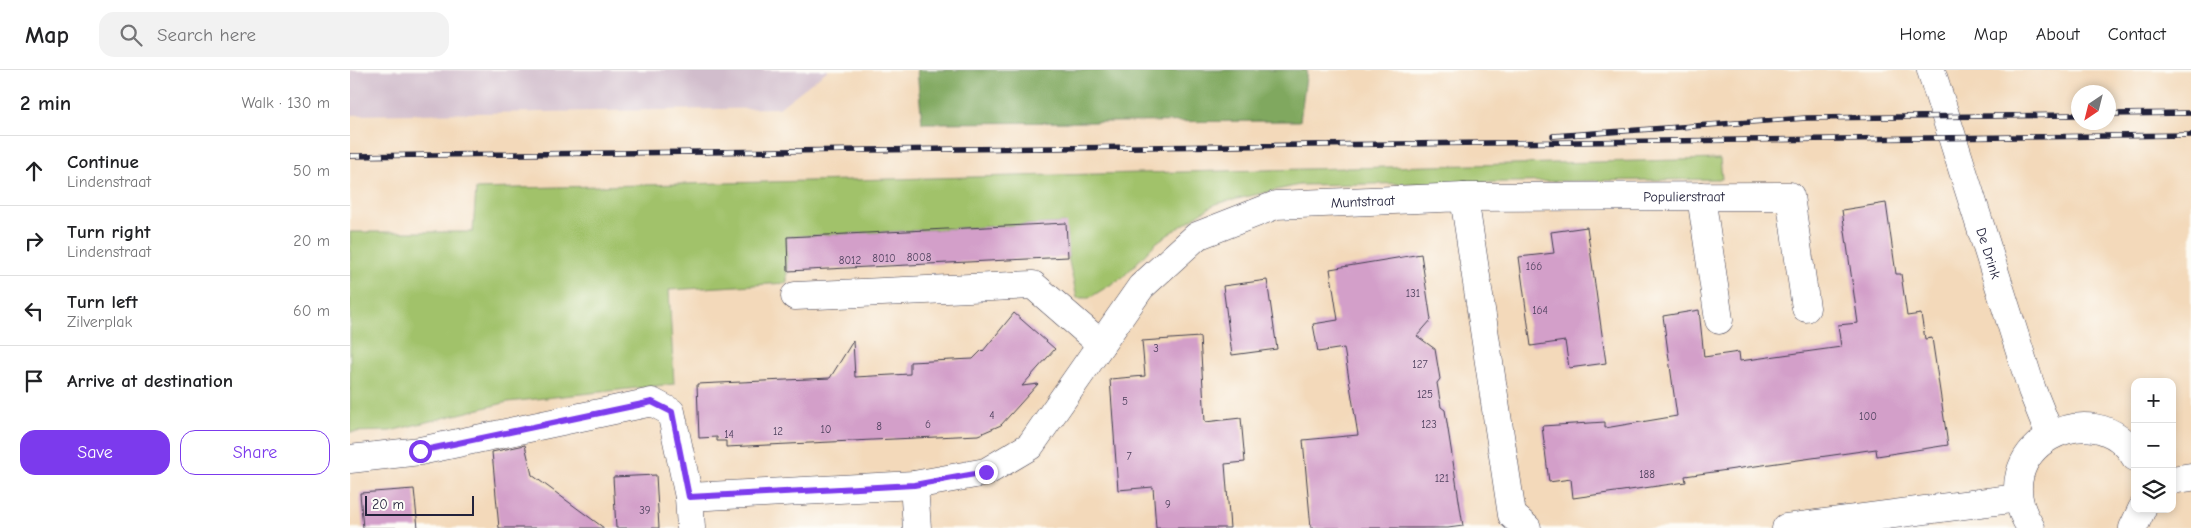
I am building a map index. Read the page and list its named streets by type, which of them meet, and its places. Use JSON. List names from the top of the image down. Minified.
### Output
{"streets":{"street":["Populierstraat","Muntstraat","De Drink"]},"crossings":[["Populierstraat","Muntstraat"]],"house_numbers":["8008","8010","8012","166","131","164","3","127","125","5","4","100","6","123","8","10","12","14","7","188","121","9","39"],"scale_bar":"20 m","north":"bottom left","page":{"header":"Map","search":"Search here","nav":["Home","Map","About","Contact"],"heading":["2 min","Walk · 130 m"],"list":[["Continue","Lindenstraat","50 m"],["Turn right","Lindenstraat","20 m"],["Turn left","Zilverplak","60 m"],"Arrive at destination"],"map_buttons":["+","−"],"buttons":["Save","Share"],"scale":"20 m"}}
